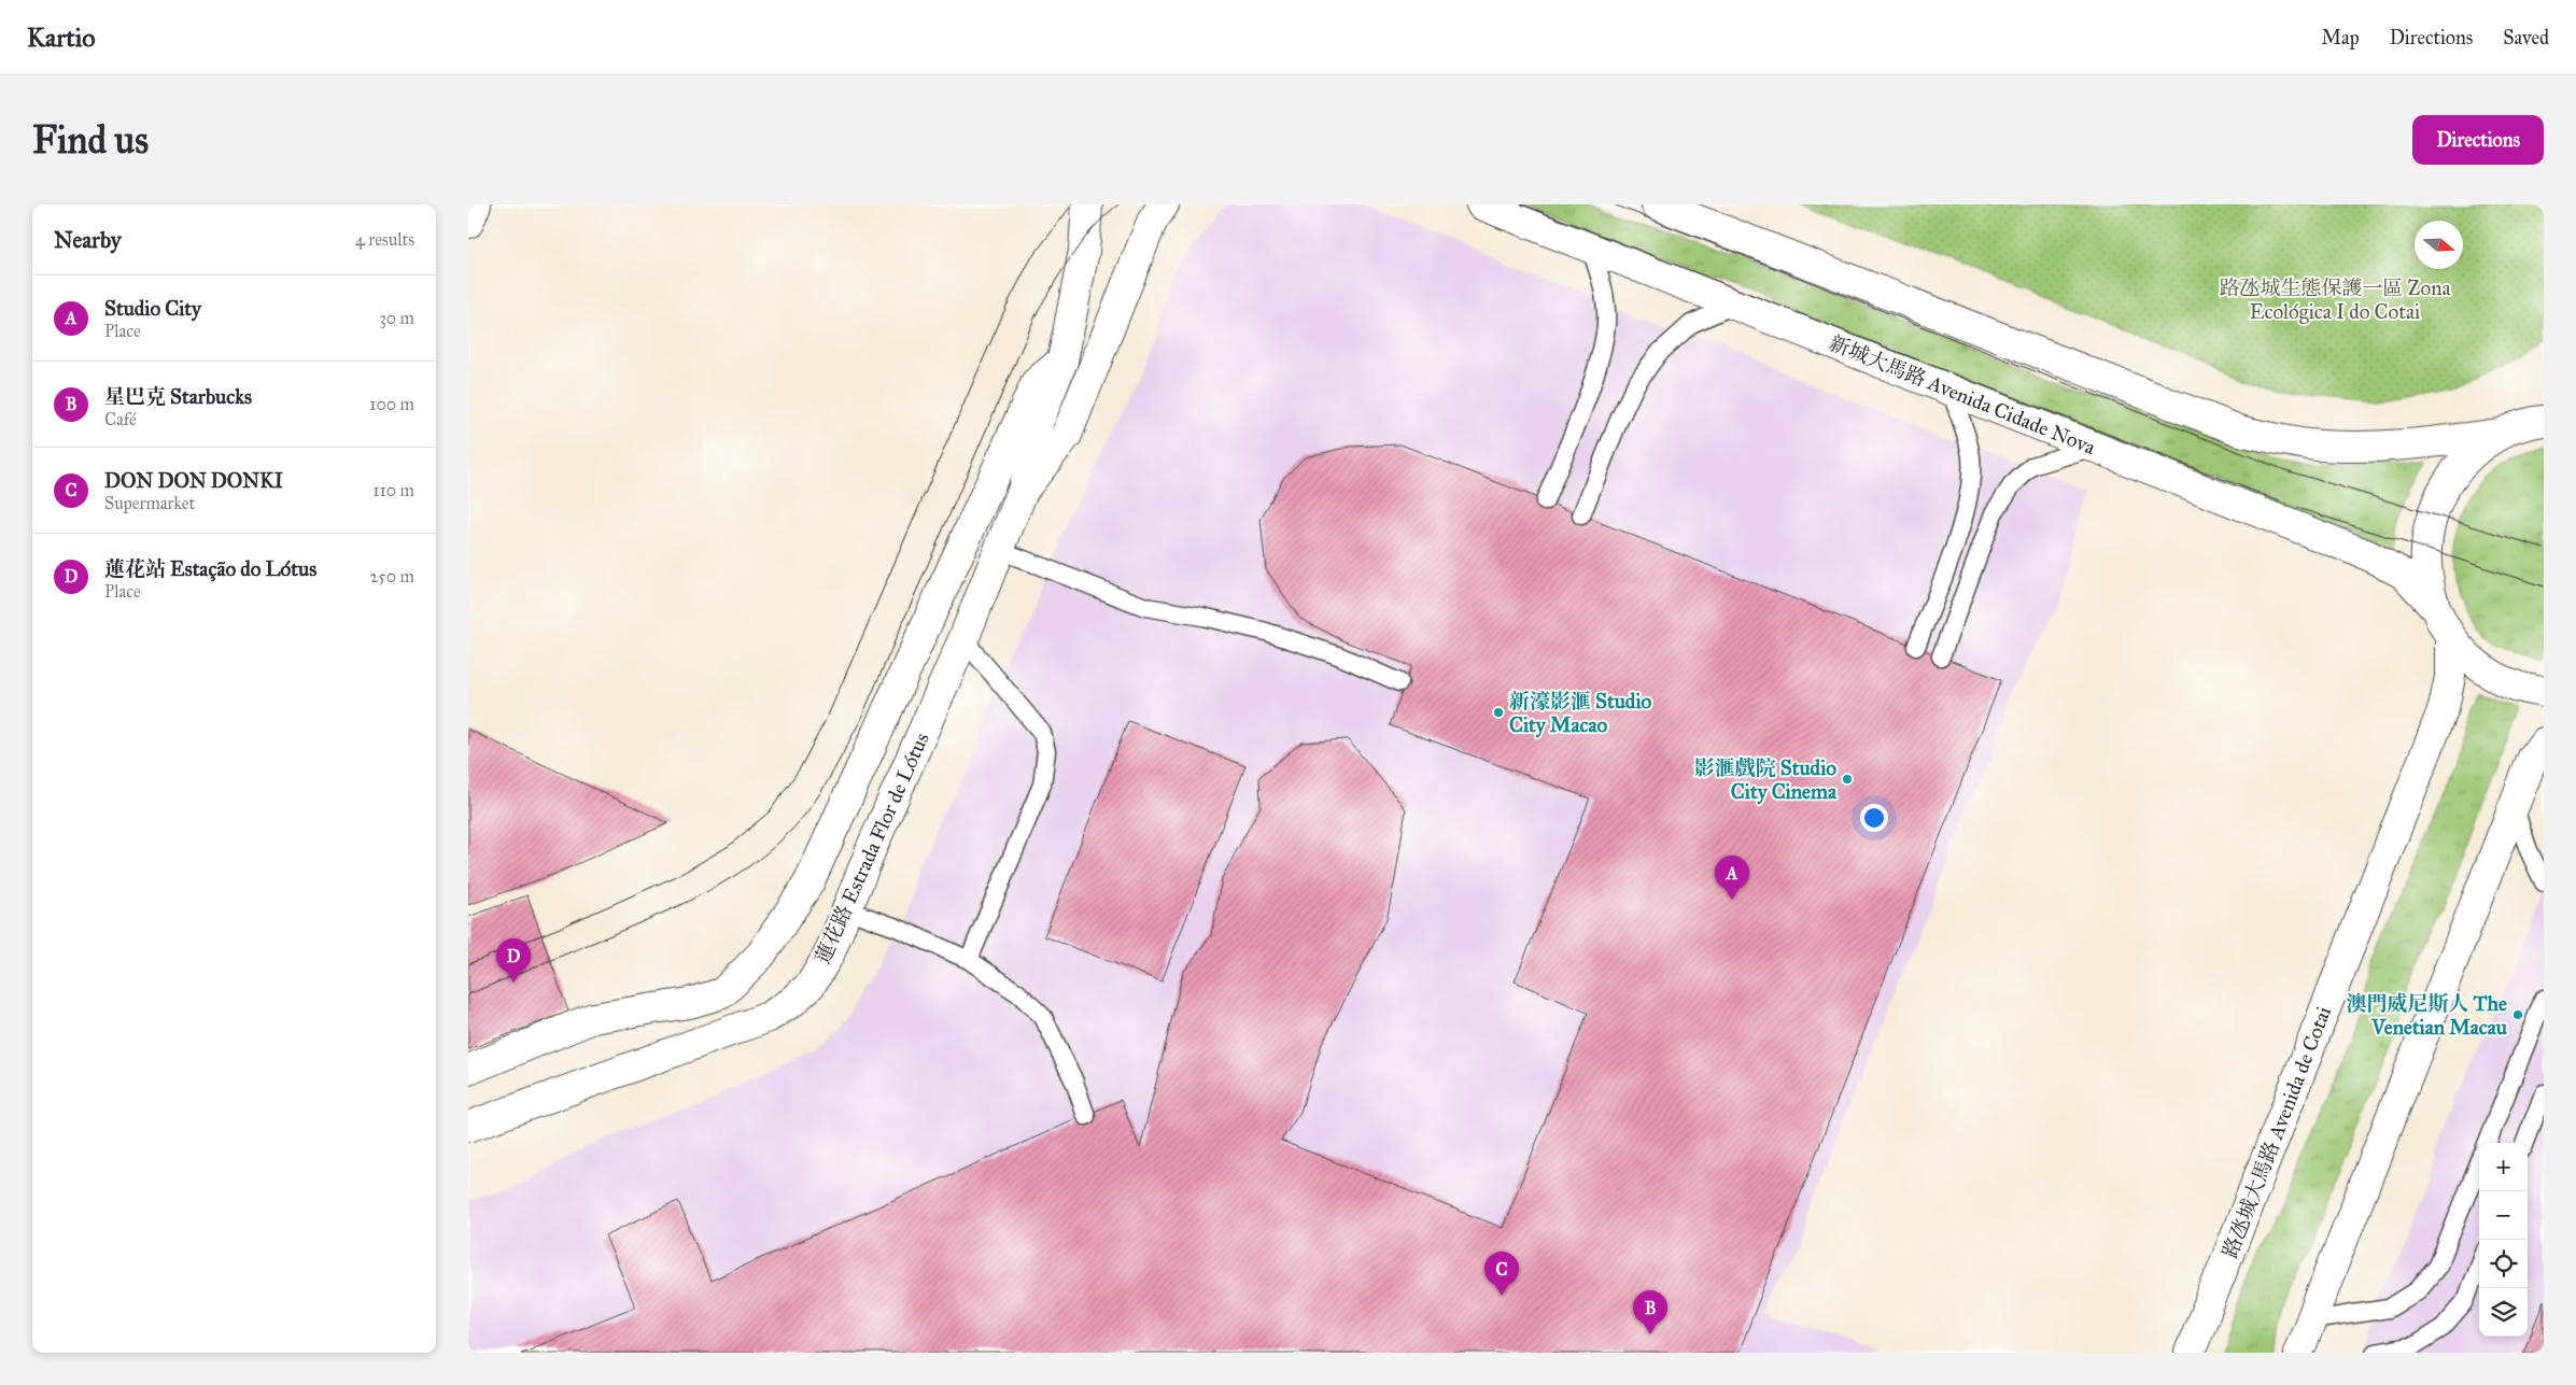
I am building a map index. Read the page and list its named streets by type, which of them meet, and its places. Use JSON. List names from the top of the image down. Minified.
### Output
{"streets":{"main road":["新城大馬路 Avenida Cidade Nova","蓮花路 Estrada Flor de Lótus","路氹城大馬路 Avenida de Cotai"]},"parks":["路氹城生態保護一區 Zona Ecológica I do Cotai"],"places":["新濠影滙 Studio City Macao","影滙戲院 Studio City Cinema","澳門威尼斯人 The Venetian Macau"],"north":"right","page":{"header":"Kartio","nav":["Map","Directions","Saved"],"buttons":"Directions","title":"Find us","heading":["Nearby","4 results"],"list":[{"mark":"A","name":"Studio City","note":"Place","value":"30 m"},{"mark":"B","name":"星巴克 Starbucks","note":"Café","value":"100 m"},{"mark":"C","name":"DON DON DONKI","note":"Supermarket","value":"110 m"},{"mark":"D","name":"蓮花站 Estação do Lótus","note":"Place","value":"250 m"}],"pins":["A","D","C","B"],"map_buttons":["+","−"]}}
